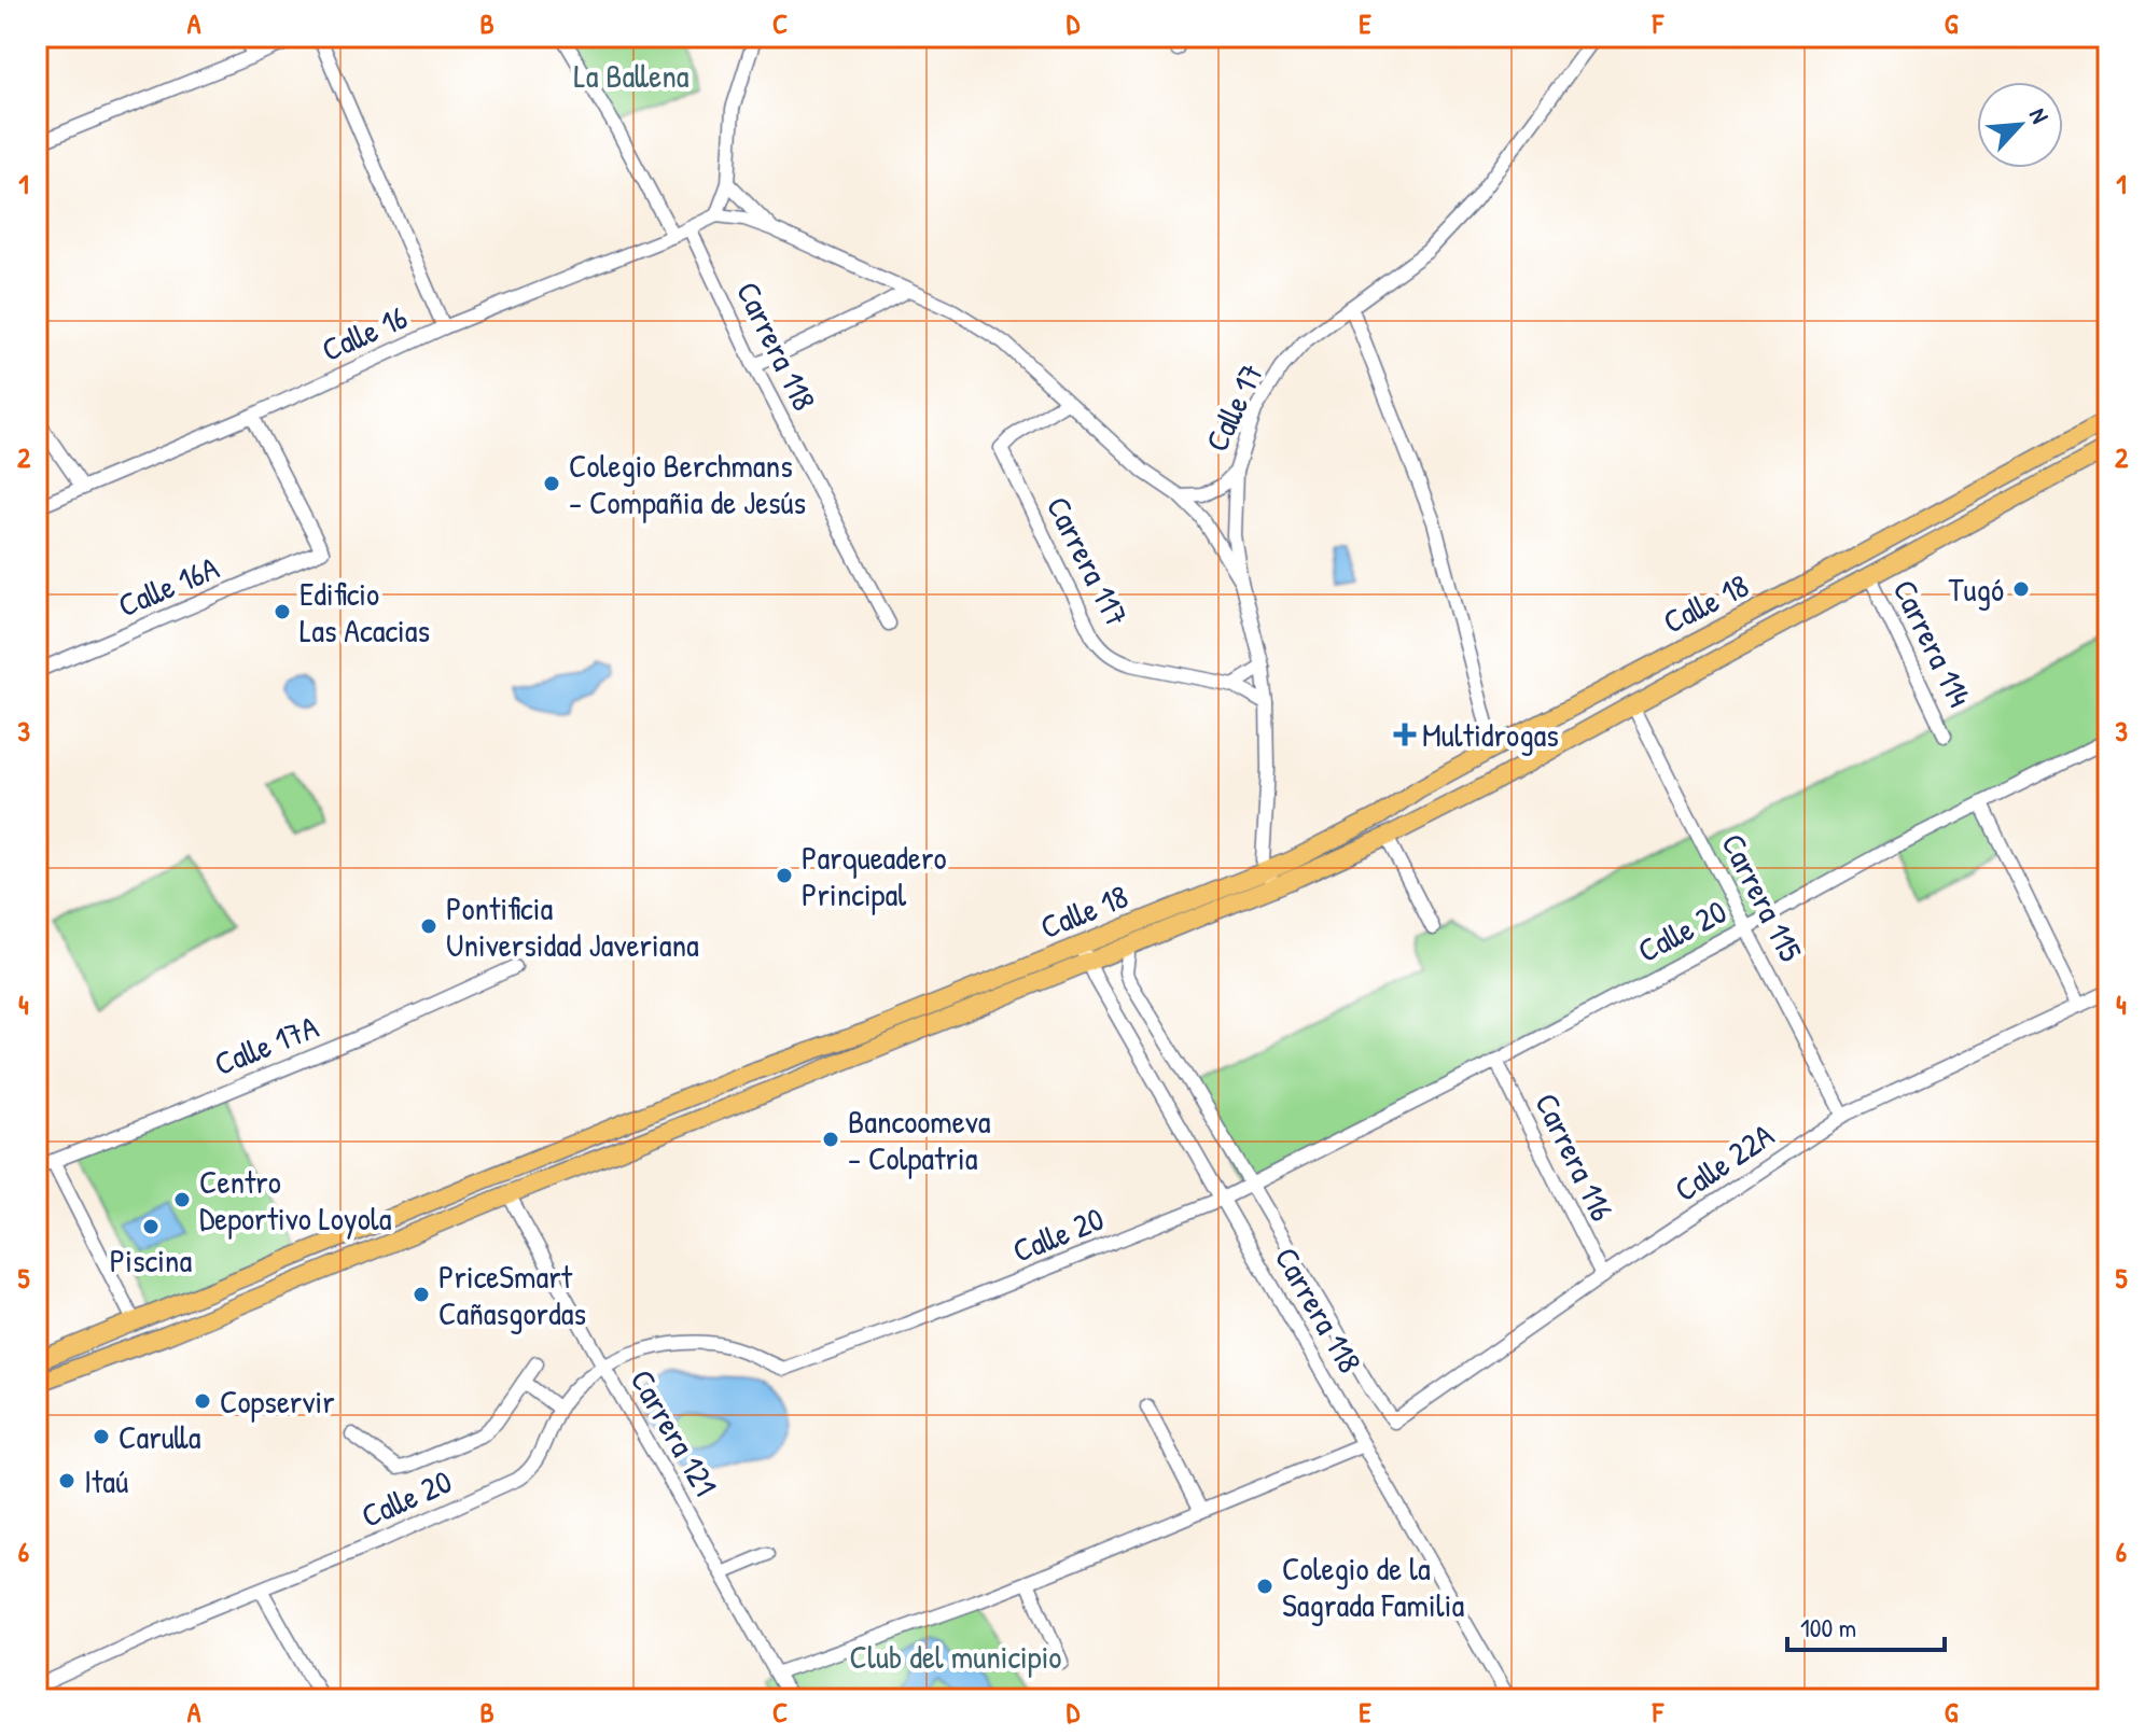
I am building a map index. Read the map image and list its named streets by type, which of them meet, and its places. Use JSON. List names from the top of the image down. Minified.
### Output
{"streets":{"main road":["Calle 18"],"street":["Calle 16","Carrera 118","Calle 17","Carrera 117","Calle 16A","Carrera 114","Carrera 115","Calle 20","Calle 17A","Carrera 116","Calle 22A","Carrera 121"]},"crossings":[["Calle 16","Carrera 118"],["Calle 16","Calle 16A"],["Carrera 118","Calle 18"],["Carrera 118","Calle 20"],["Calle 18","Carrera 114"],["Calle 18","Carrera 115"],["Calle 18","Carrera 121"],["Carrera 115","Calle 20"],["Carrera 115","Calle 22A"],["Calle 20","Carrera 116"],["Calle 20","Calle 22A"],["Calle 20","Carrera 121"],["Carrera 116","Calle 22A"]],"parks":["La Ballena","Club del municipio"],"places":{"other":["Colegio Berchmans - Compañia de Jesús","Tugó","Edificio Las Acacias","Parqueadero Principal","Pontificia Universidad Javeriana","Bancoomeva - Colpatria","Centro Deportivo Loyola","Piscina","PriceSmart Cañasgordas","Copservir","Carulla","Itaú","Colegio de la Sagrada Familia"],"health":["Multidrogas"]},"scale_bar":"100 m","north":"top right","grid":{"columns":["A","B","C","D","E","F","G"],"rows":["1","2","3","4","5","6"]}}
